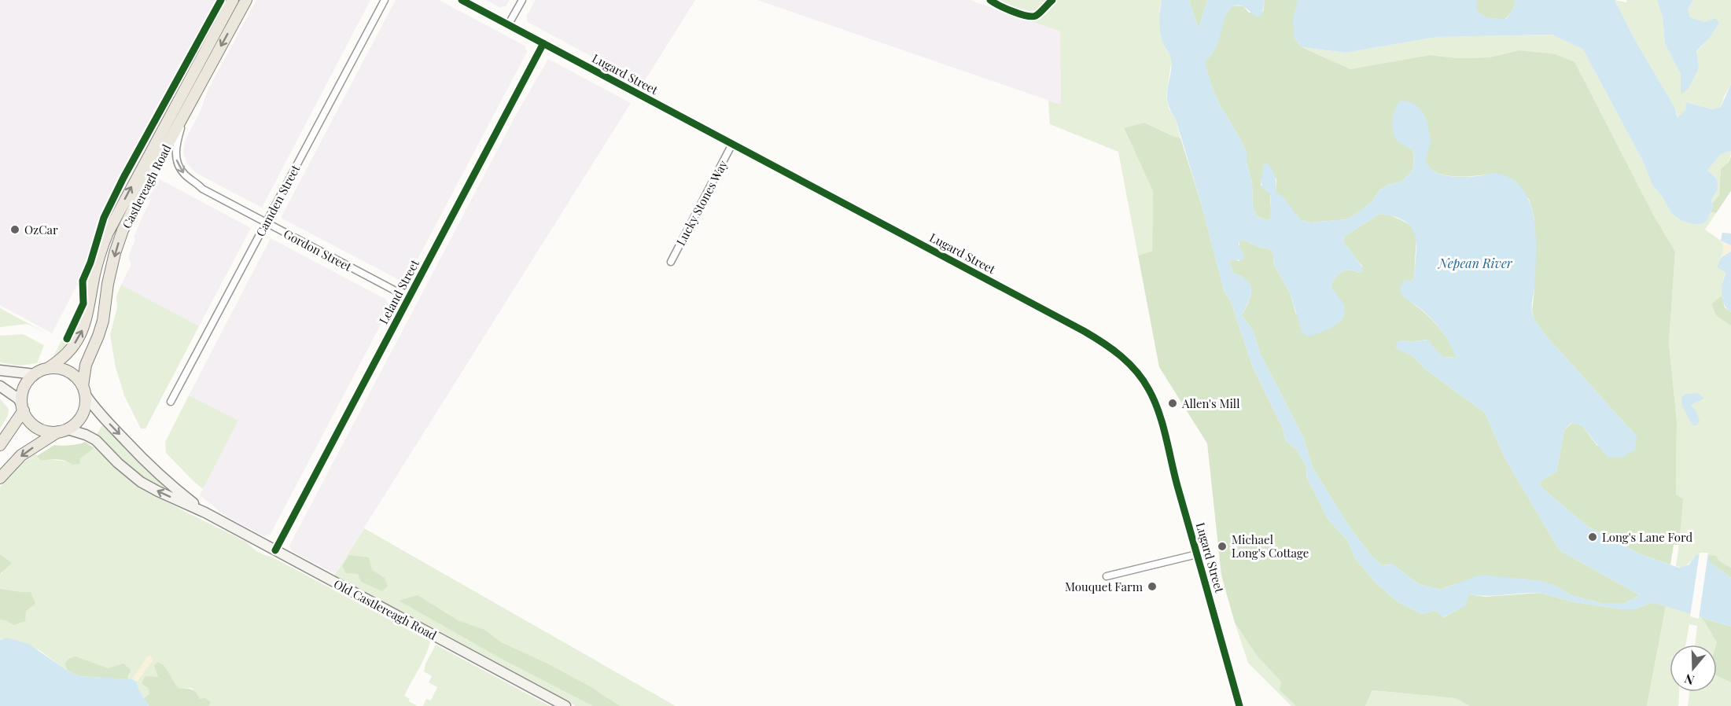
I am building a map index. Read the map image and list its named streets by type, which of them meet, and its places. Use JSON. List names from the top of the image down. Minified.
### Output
{"streets":{"main road":["Castlereagh Road"],"street":["Lugard Street","Camden Street","Lucky Stones Way","Gordon Street","Leland Street","Old Castlereagh Road"]},"crossings":[["Lugard Street","Lucky Stones Way"],["Lugard Street","Leland Street"],["Castlereagh Road","Gordon Street"],["Castlereagh Road","Old Castlereagh Road"],["Camden Street","Gordon Street"],["Gordon Street","Leland Street"],["Leland Street","Old Castlereagh Road"]],"one_way":["Gordon Street"],"water":["Nepean River"],"places":["OzCar","Allen's Mill","Long's Lane Ford","Michael Long's Cottage","Mouquet Farm"],"north":"bottom"}
